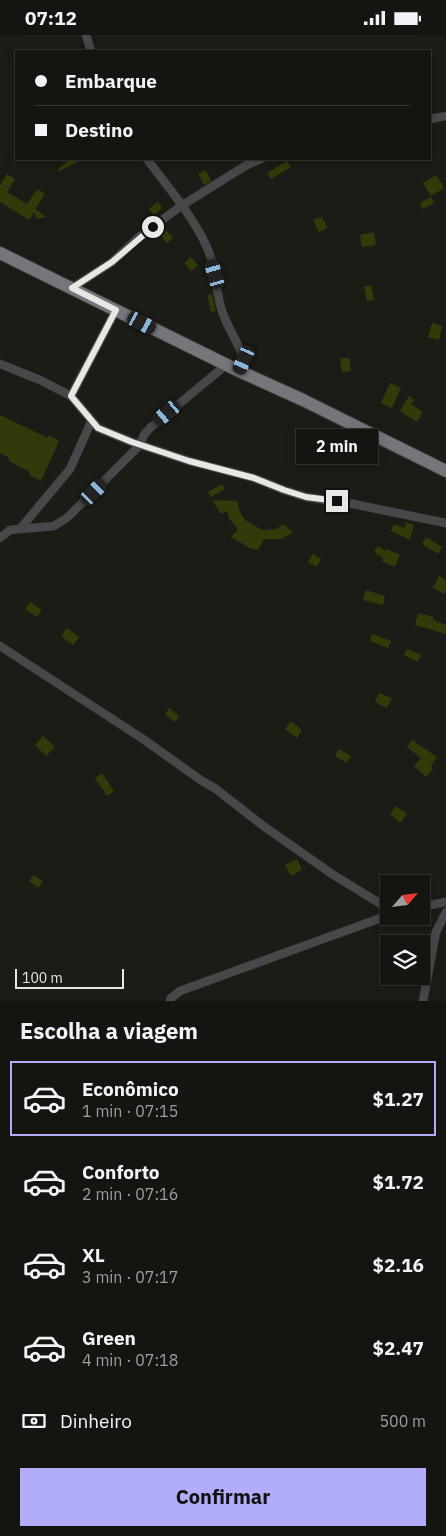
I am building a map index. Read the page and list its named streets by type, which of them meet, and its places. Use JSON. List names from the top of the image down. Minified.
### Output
{"scale_bar":"100 m","north":"top right","page":{"status":"07:12","banner":["Embarque","Destino"],"bubble":"2 min","scale":"100 m","heading":"Escolha a viagem","list":[{"name":"Econômico","note":"1 min · 07:15","value":"$1.27"},{"name":"Conforto","note":"2 min · 07:16","value":"$1.72"},{"name":"XL","note":"3 min · 07:17","value":"$2.16"},{"name":"Green","note":"4 min · 07:18","value":"$2.47"}],"pay":["Dinheiro","500 m"],"buttons":"Confirmar"}}
